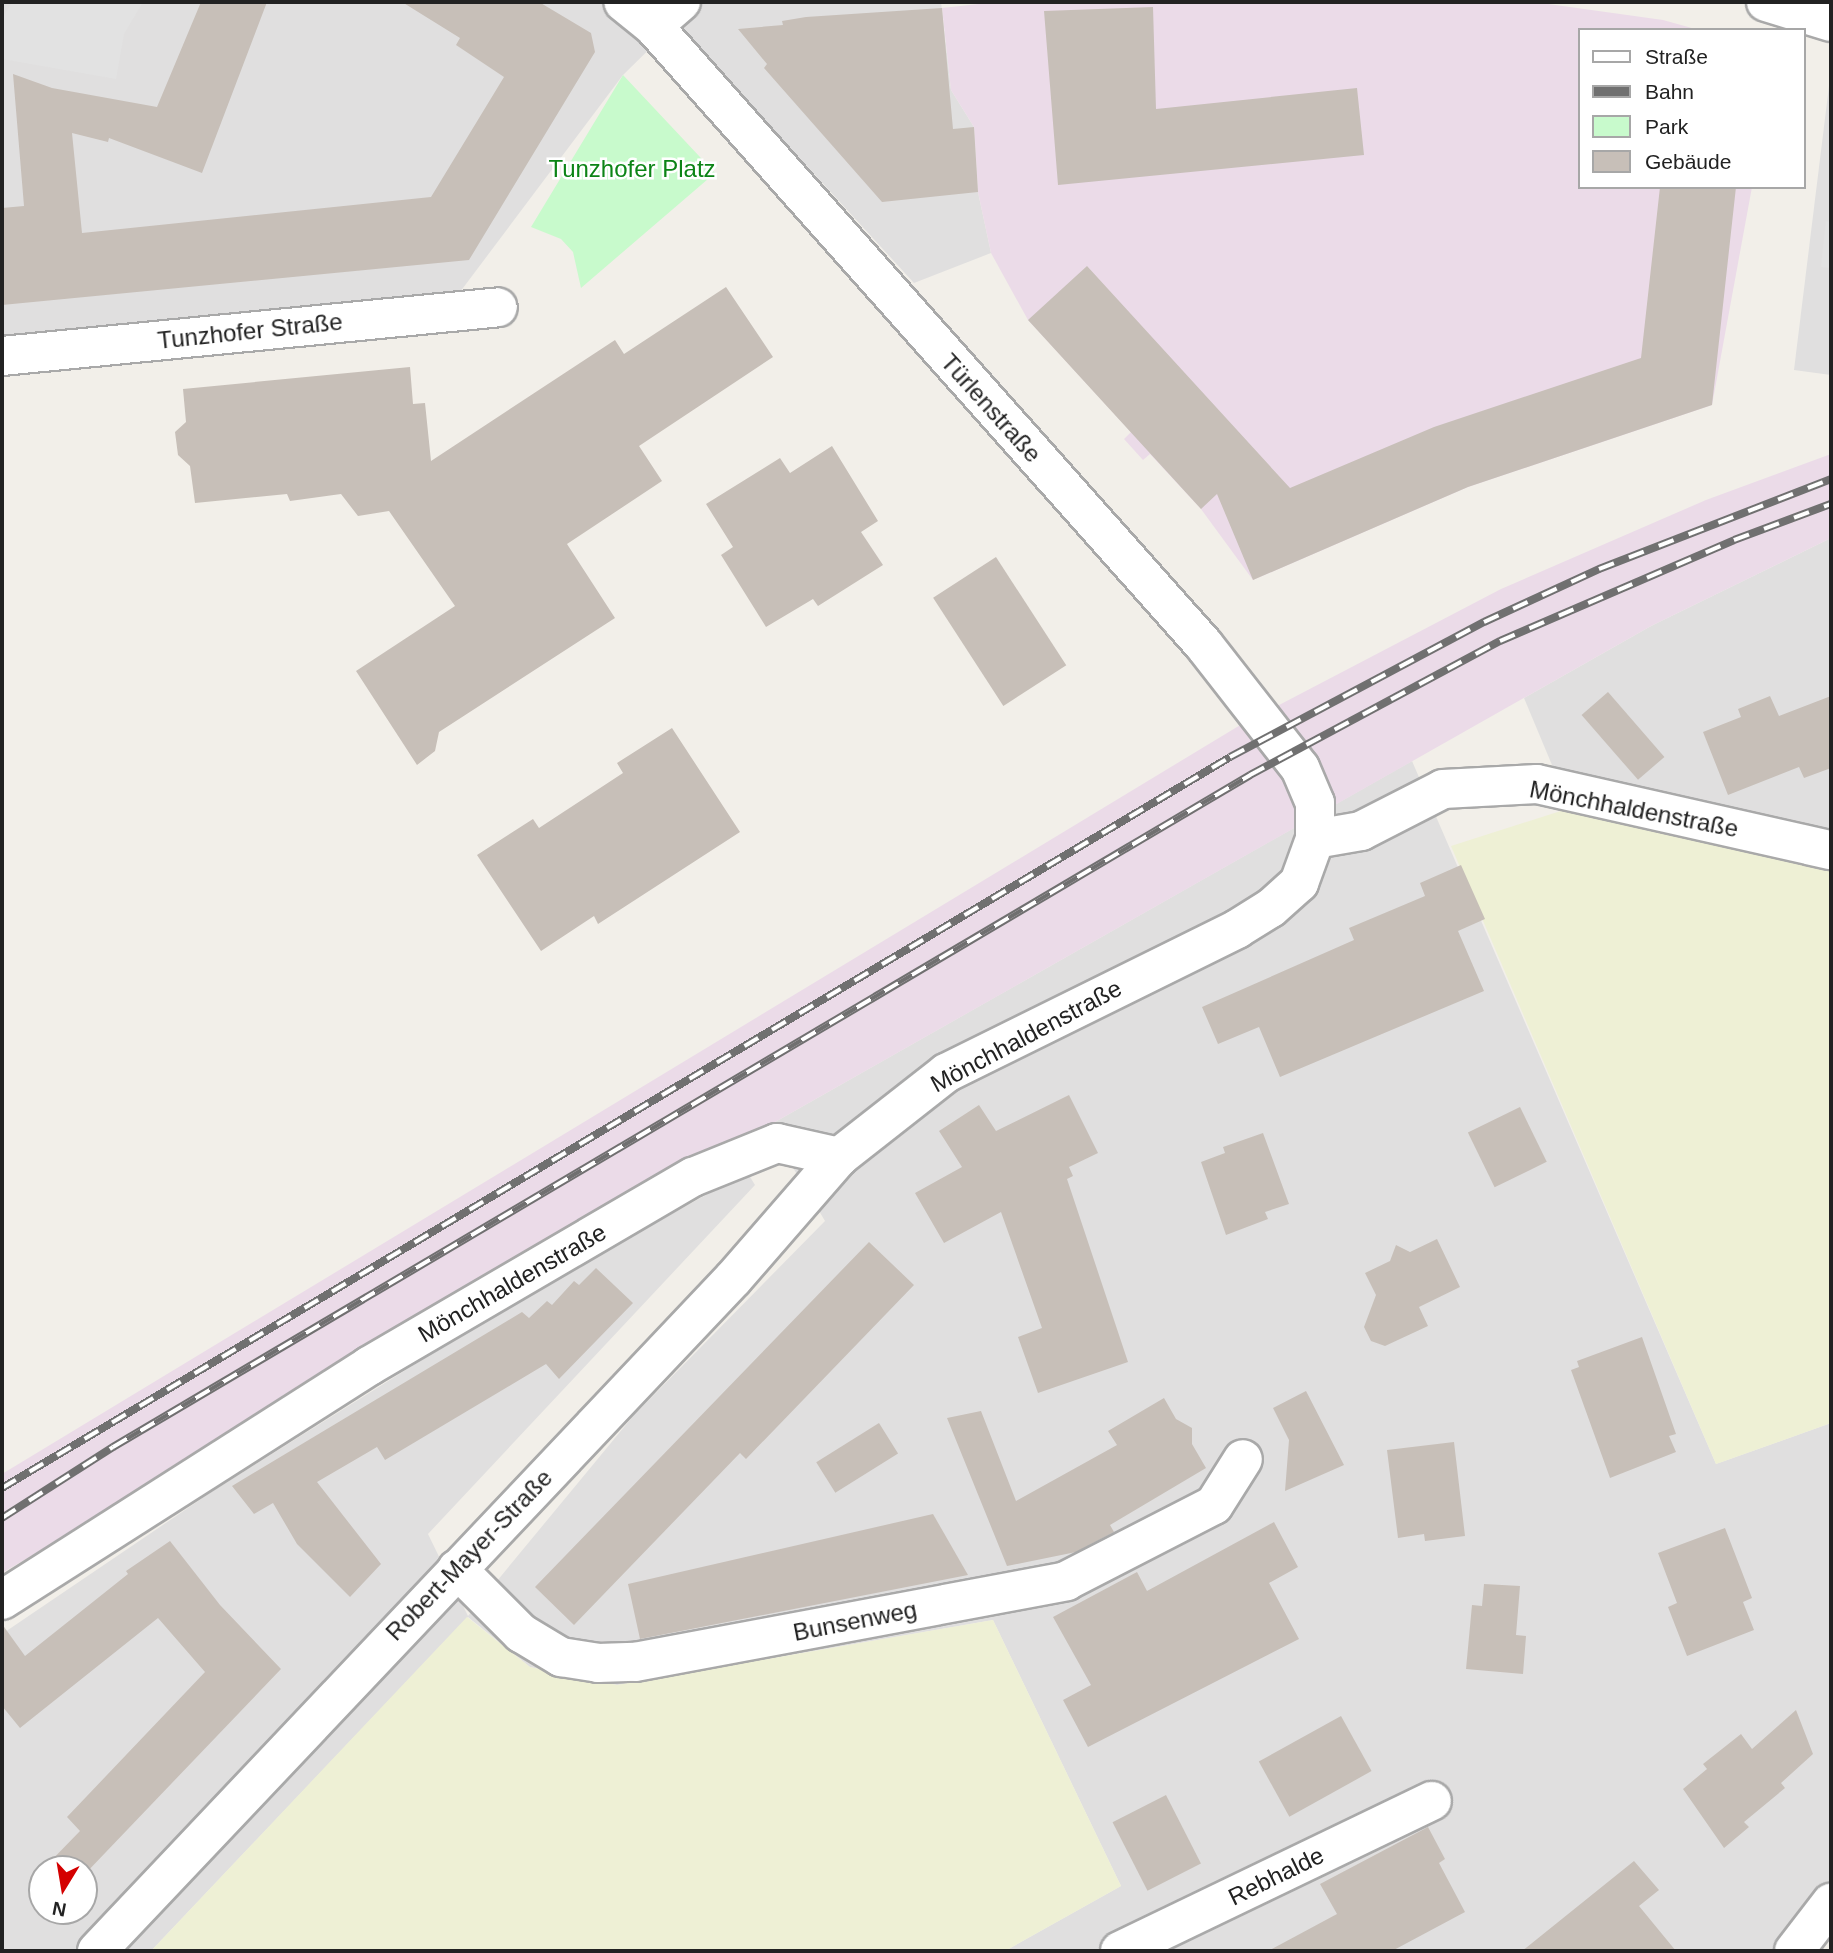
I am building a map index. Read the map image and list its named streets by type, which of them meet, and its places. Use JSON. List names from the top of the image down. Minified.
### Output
{"streets":{"street":["Tunzhofer Straße","Türlenstraße","Mönchhaldenstraße","Robert-Mayer-Straße","Bunsenweg","Rebhalde"]},"crossings":[["Türlenstraße","Mönchhaldenstraße"],["Mönchhaldenstraße","Robert-Mayer-Straße"],["Robert-Mayer-Straße","Bunsenweg"]],"parks":["Tunzhofer Platz"],"legend":["Straße","Bahn","Park","Gebäude"],"north":"bottom"}
